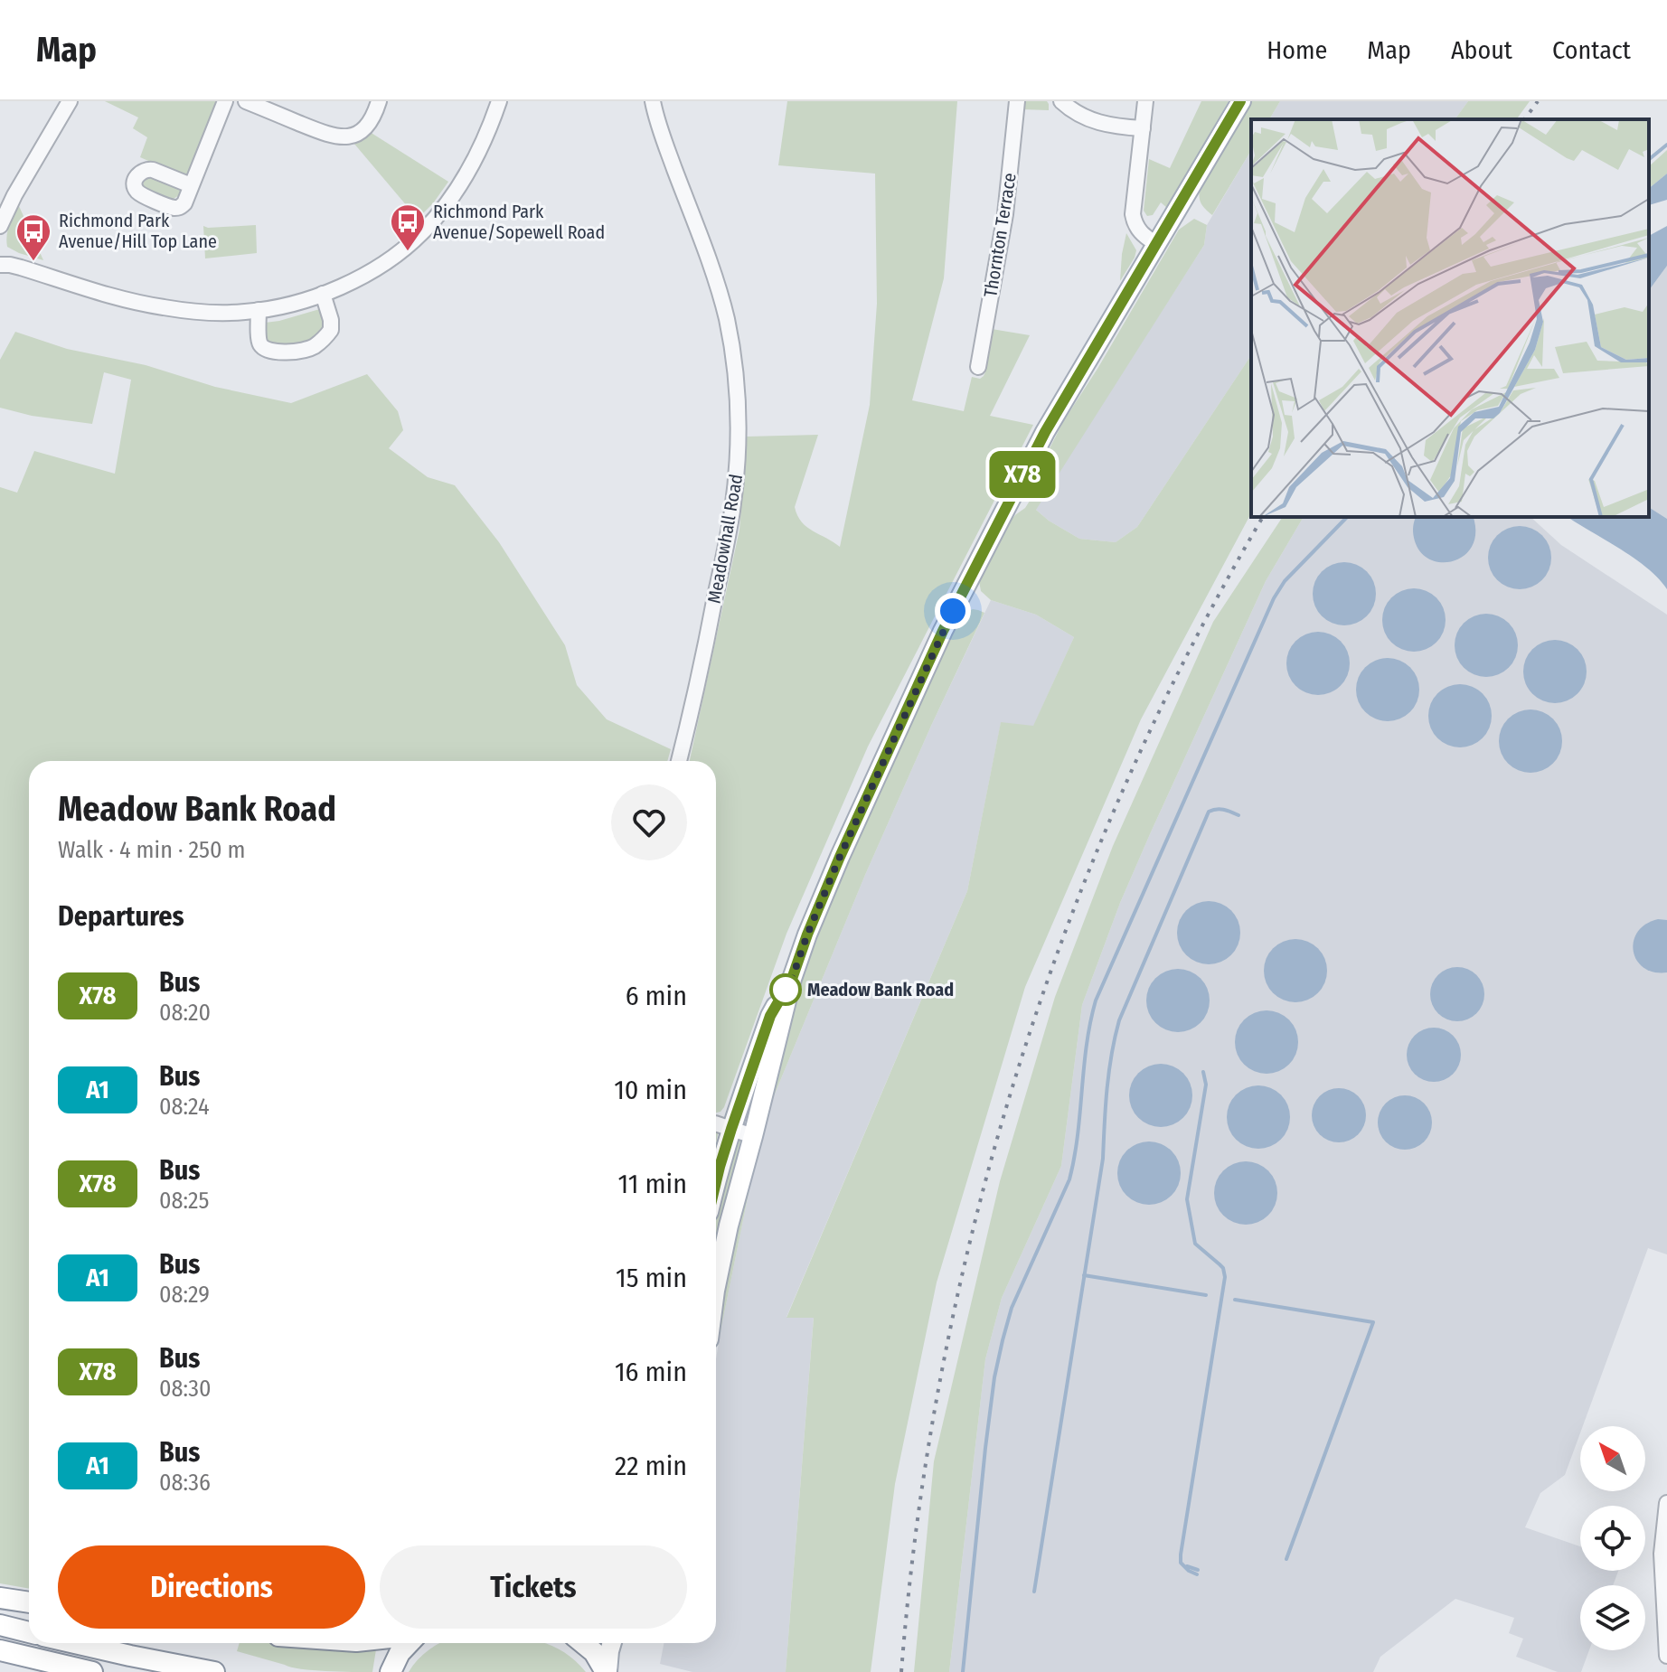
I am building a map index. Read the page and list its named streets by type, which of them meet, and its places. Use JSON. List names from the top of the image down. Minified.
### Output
{"streets":{"street":["Thornton Terrace","Meadowhall Road"]},"places":{"bus stop":["Richmond Park Avenue/Sopewell Road","Richmond Park Avenue/Hill Top Lane"],"other":["Meadow Bank Road"]},"lines":["bus line X78"],"north":"top left","page":{"header":"Map","nav":["Home","Map","About","Contact"],"on_map":"X78","heading":[["Meadow Bank Road","Walk · 4 min · 250 m"],"Departures"],"list":[{"mark":"X78","name":"Bus","note":"08:20","value":"6 min"},{"mark":"A1","name":"Bus","note":"08:24","value":"10 min"},{"mark":"X78","name":"Bus","note":"08:25","value":"11 min"},{"mark":"A1","name":"Bus","note":"08:29","value":"15 min"},{"mark":"X78","name":"Bus","note":"08:30","value":"16 min"},{"mark":"A1","name":"Bus","note":"08:36","value":"22 min"}],"buttons":["Directions","Tickets"]}}
